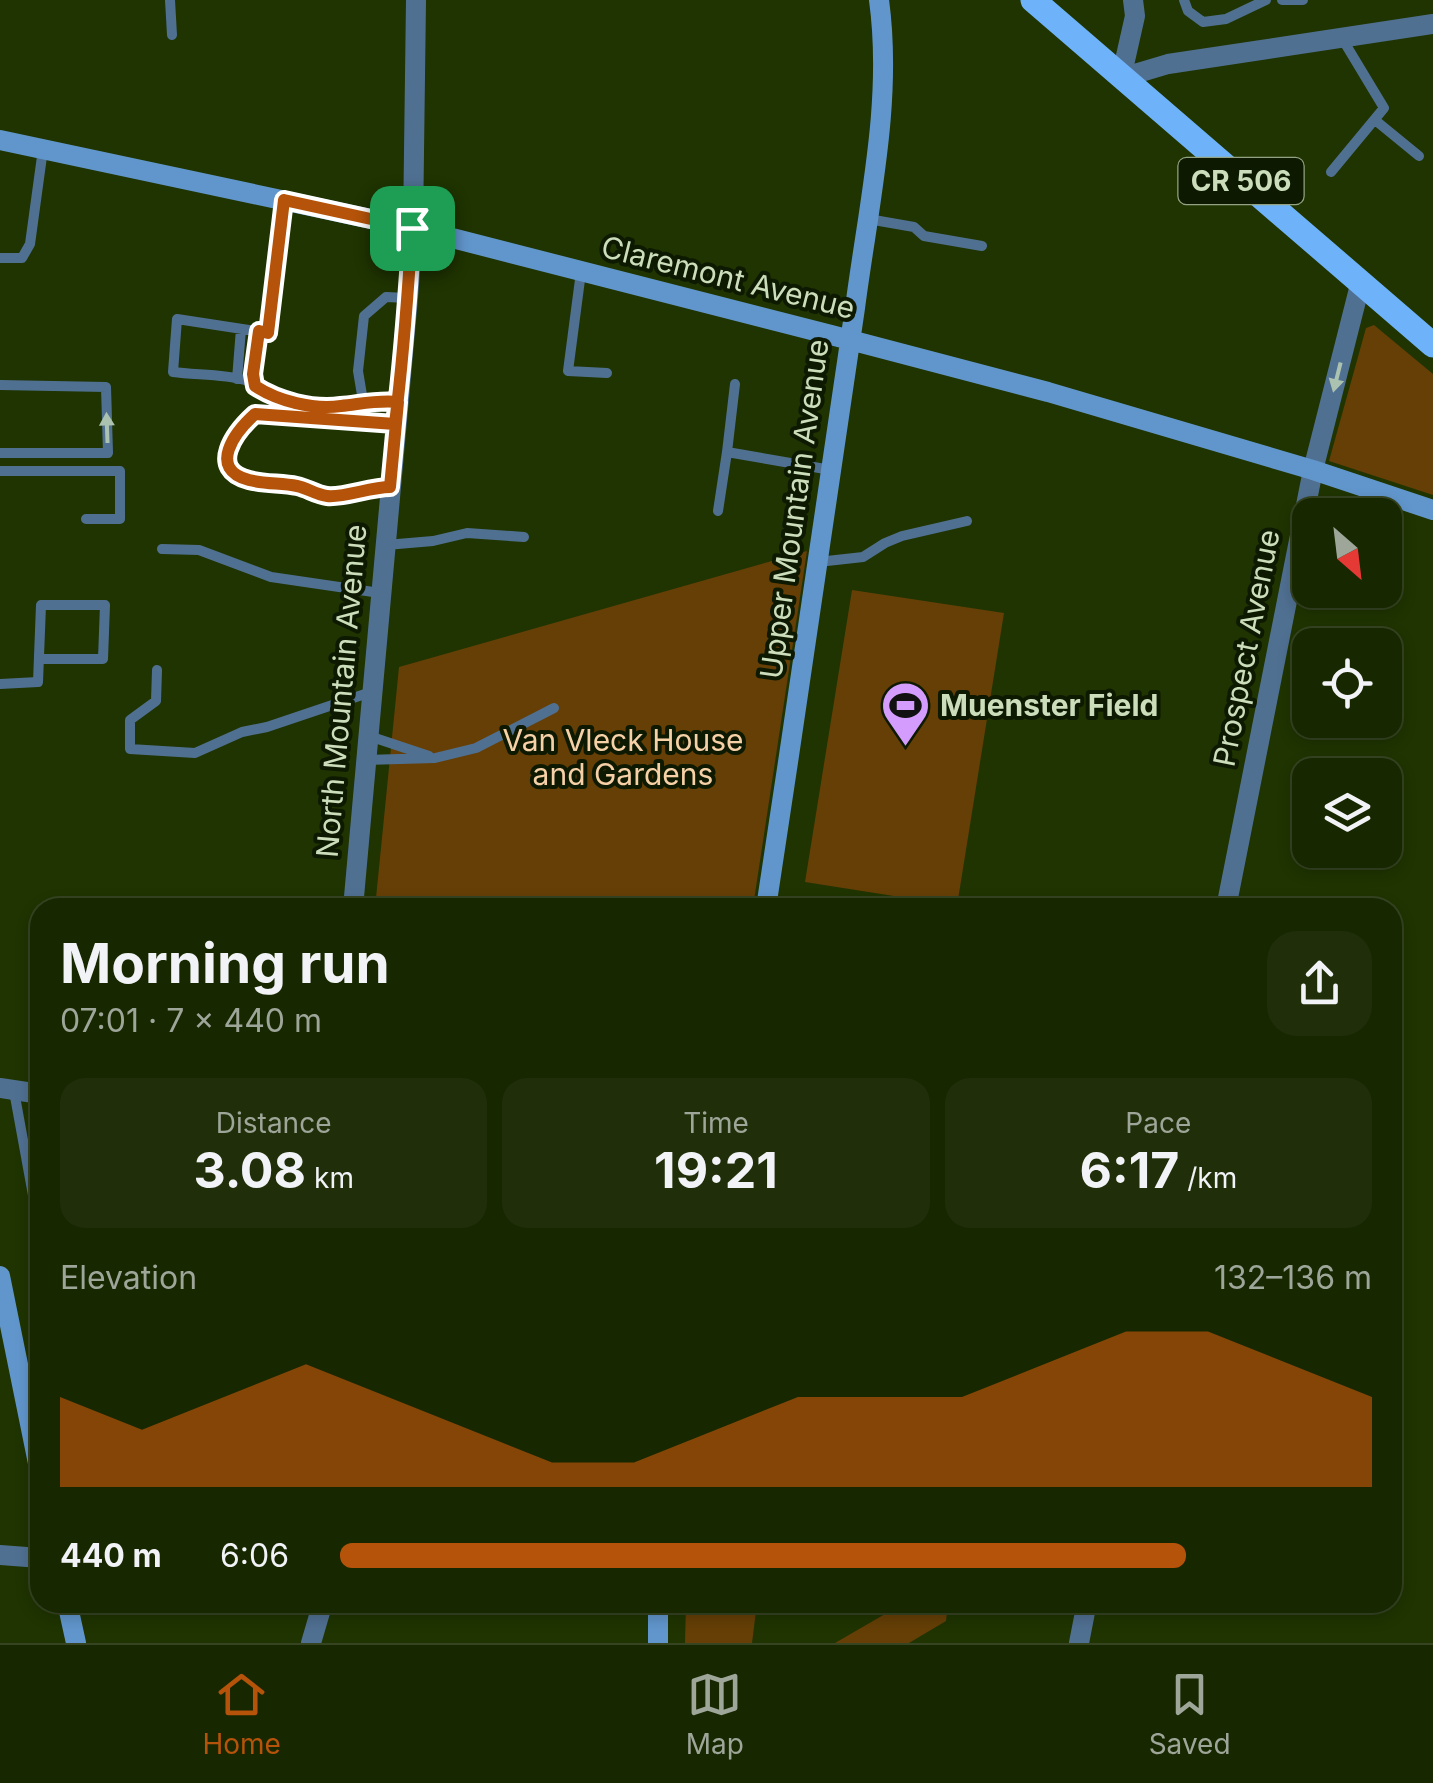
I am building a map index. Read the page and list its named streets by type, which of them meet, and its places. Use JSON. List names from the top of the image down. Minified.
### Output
{"streets":{"main road":["CR 506"],"street":["Claremont Avenue","Upper Mountain Avenue","Prospect Avenue","North Mountain Avenue"]},"crossings":[["CR 506","Prospect Avenue"],["Claremont Avenue","Upper Mountain Avenue"],["Claremont Avenue","Prospect Avenue"],["Claremont Avenue","North Mountain Avenue"]],"parks":["Van Vleck House and Gardens"],"places":{"sports":["Muenster Field"]},"north":"bottom right","page":{"heading":["Morning run","07:01 · 7 × 440 m"],"stats":[["Distance","3.08 km"],["Time","19:21"],["Pace","6:17 /km"]],"chart":["Elevation","132–136 m"],"list":[{"name":"440 m","note":"6:06"}],"tabs":["Home","Map","Saved"]}}
